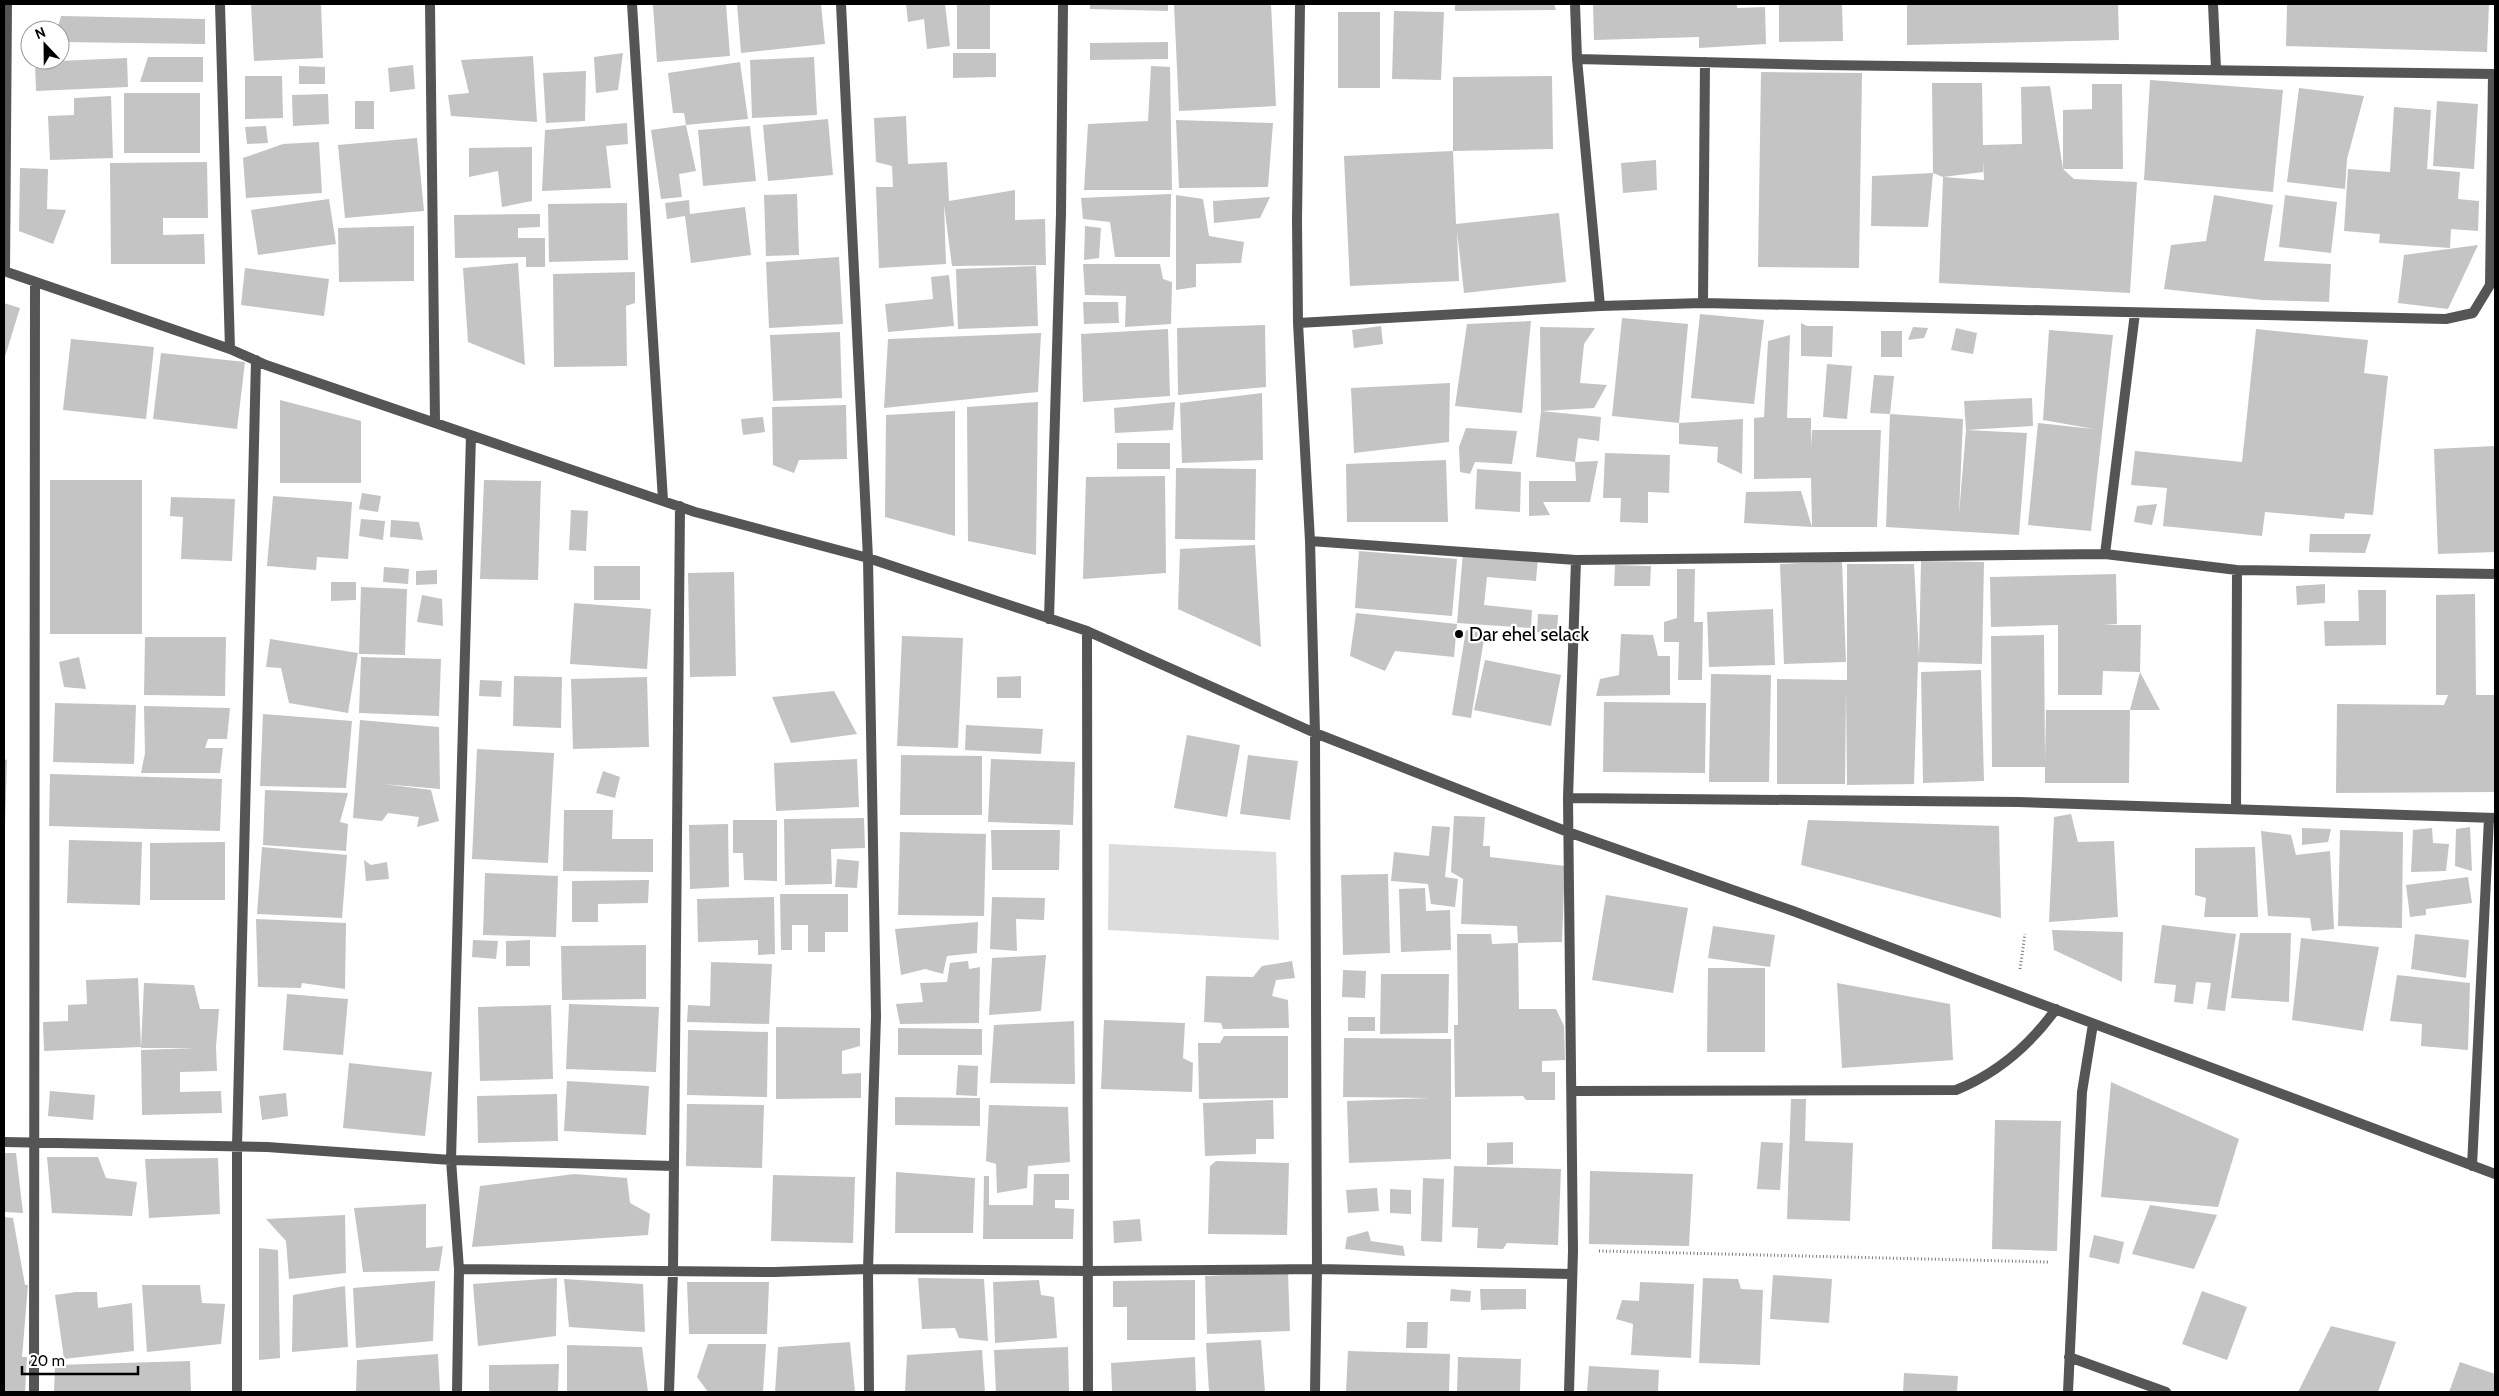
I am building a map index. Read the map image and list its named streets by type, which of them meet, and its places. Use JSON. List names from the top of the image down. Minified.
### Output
{"places":["Dar ehel selack"],"scale_bar":"20 m","north":"top"}
